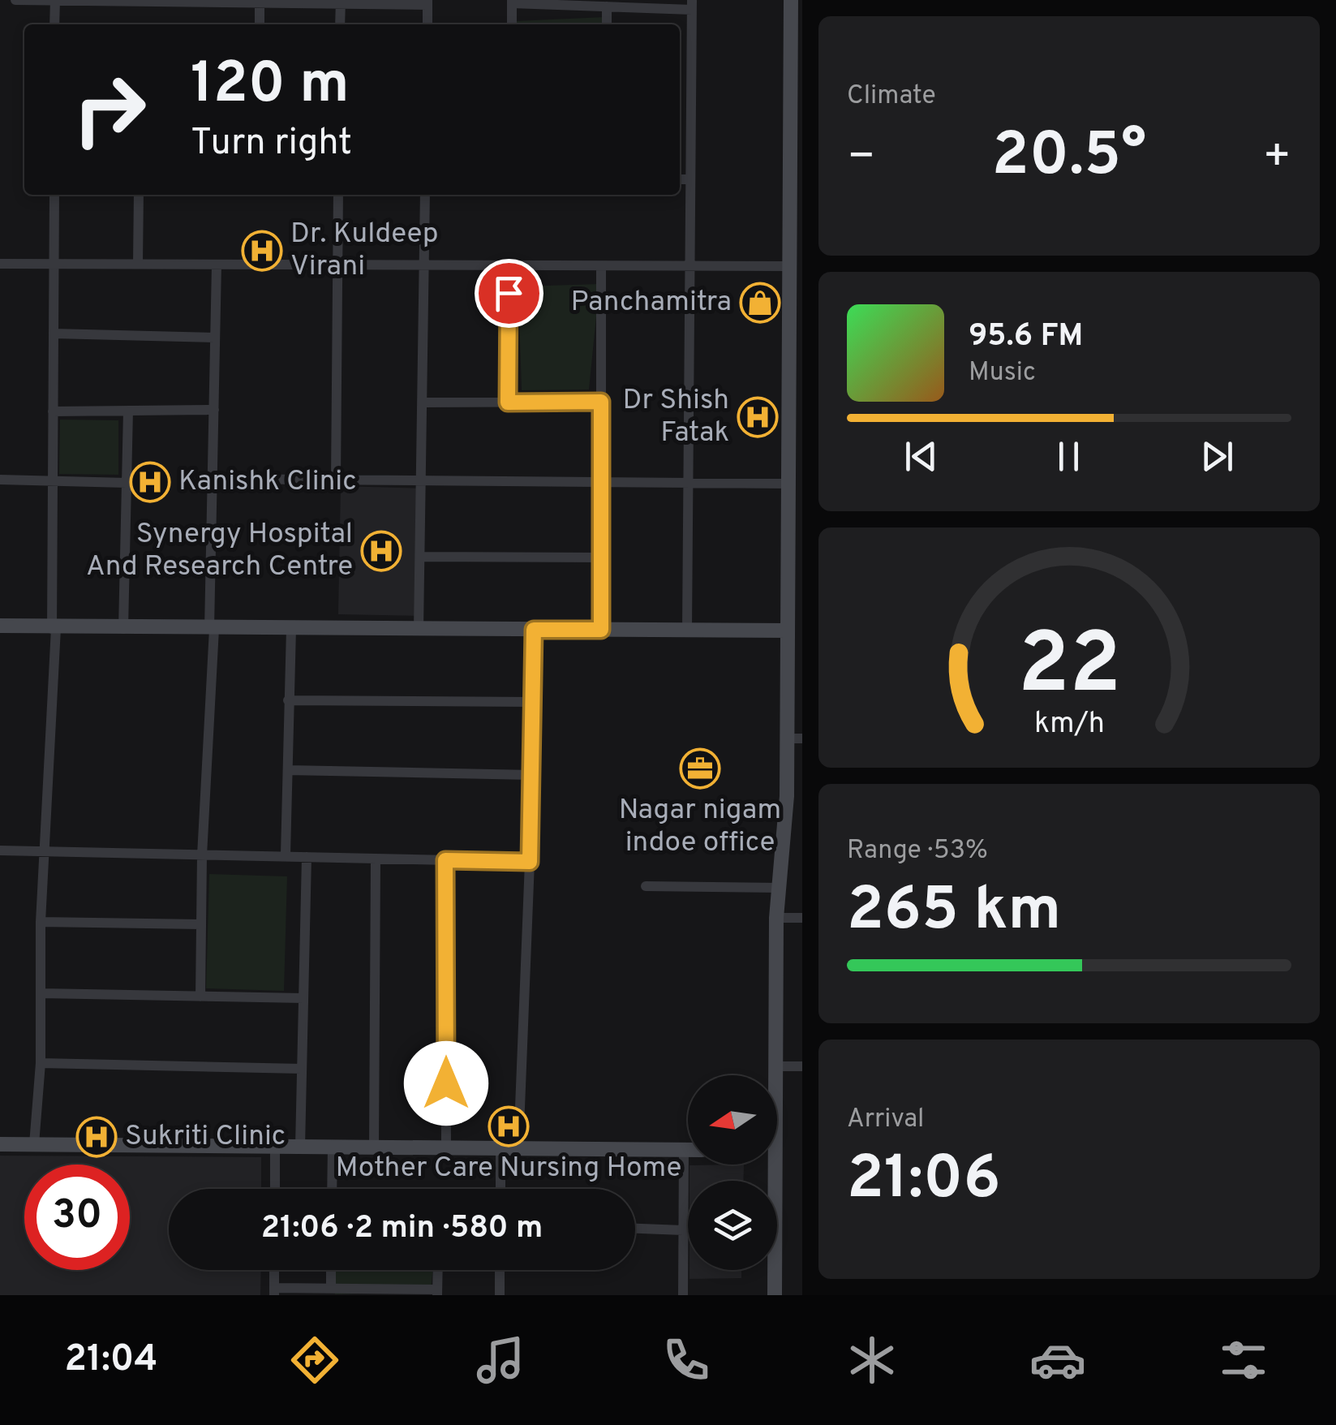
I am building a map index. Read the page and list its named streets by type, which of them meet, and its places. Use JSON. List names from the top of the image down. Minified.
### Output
{"places":{"hospital":["Dr. Kuldeep Virani","Dr Shish Fatak","Kanishk Clinic","Synergy Hospital And Research Centre","Mother Care Nursing Home","Sukriti Clinic"],"shop":["Panchamitra"],"office":["Nagar nigam indoe office"]},"north":"left","page":{"tile":["Climate",["Range · 53%","265 km"],["Arrival","21:06"]],"turn":["120 m","Turn right"],"heat":["−","20.5°","+"],"song":["95.6 FM","Music"],"limit":"30","trip":"21:06 · 2 min · 580 m","tabs":"21:04","gauge":["22","km/h"]}}
